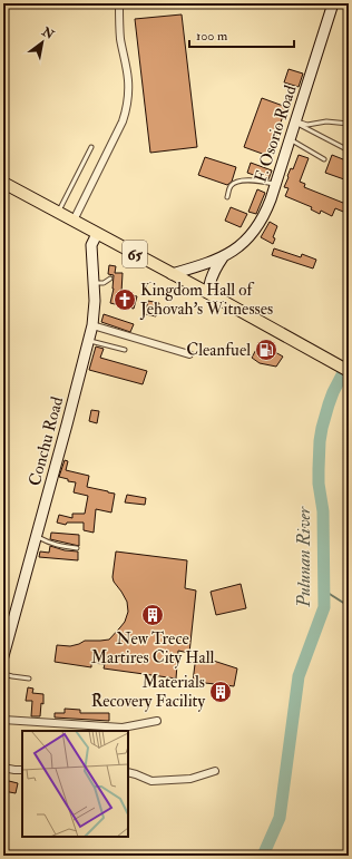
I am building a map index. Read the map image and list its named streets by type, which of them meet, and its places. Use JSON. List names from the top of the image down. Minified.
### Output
{"streets":{"main road":["F. Osorio Road","65","Conchu Road"]},"crossings":[["F. Osorio Road","65"],["65","Conchu Road"]],"water":["Pulunan River"],"places":{"church":["Kingdom Hall of Jehovah's Witnesses"],"fuel station":["Cleanfuel"],"building":["New Trece Martires City Hall","Materials Recovery Facility"]},"scale_bar":"100 m","north":"top right"}
